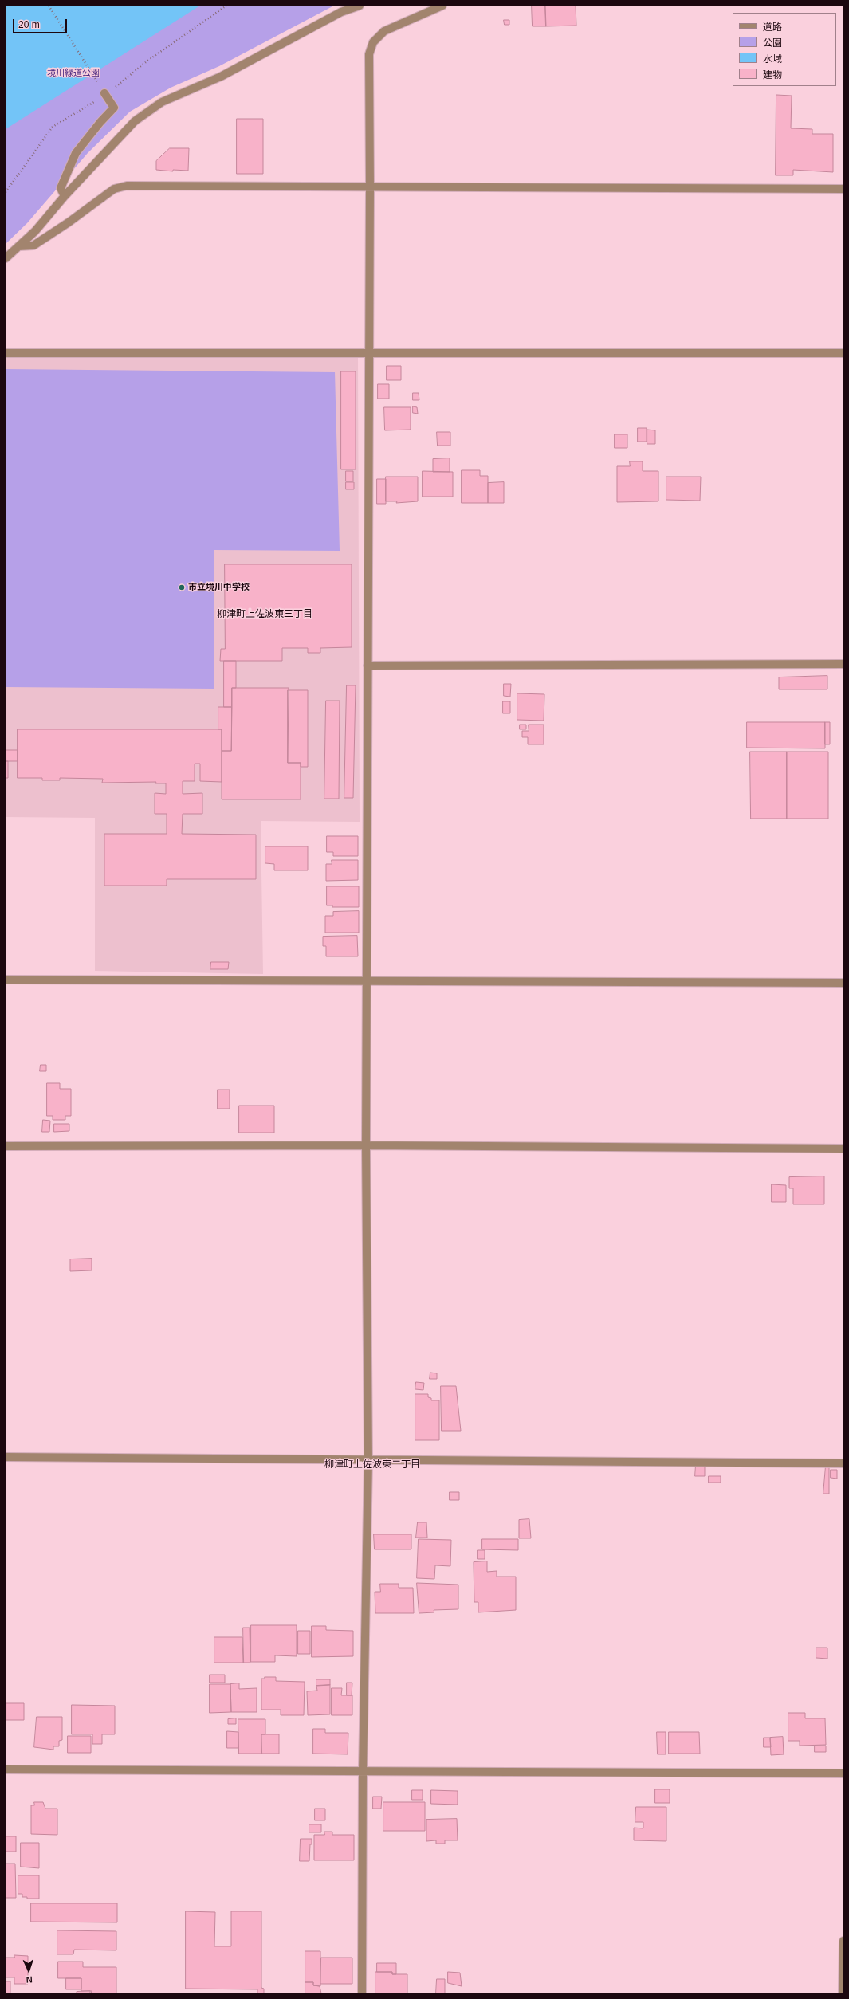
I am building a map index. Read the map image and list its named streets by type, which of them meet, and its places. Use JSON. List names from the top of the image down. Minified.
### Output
{"districts":["柳津町上佐波東三丁目","柳津町上佐波東二丁目"],"parks":["境川緑道公園"],"places":["市立境川中学校"],"legend":["道路","公園","水域","建物"],"scale_bar":"20 m","north":"bottom"}
